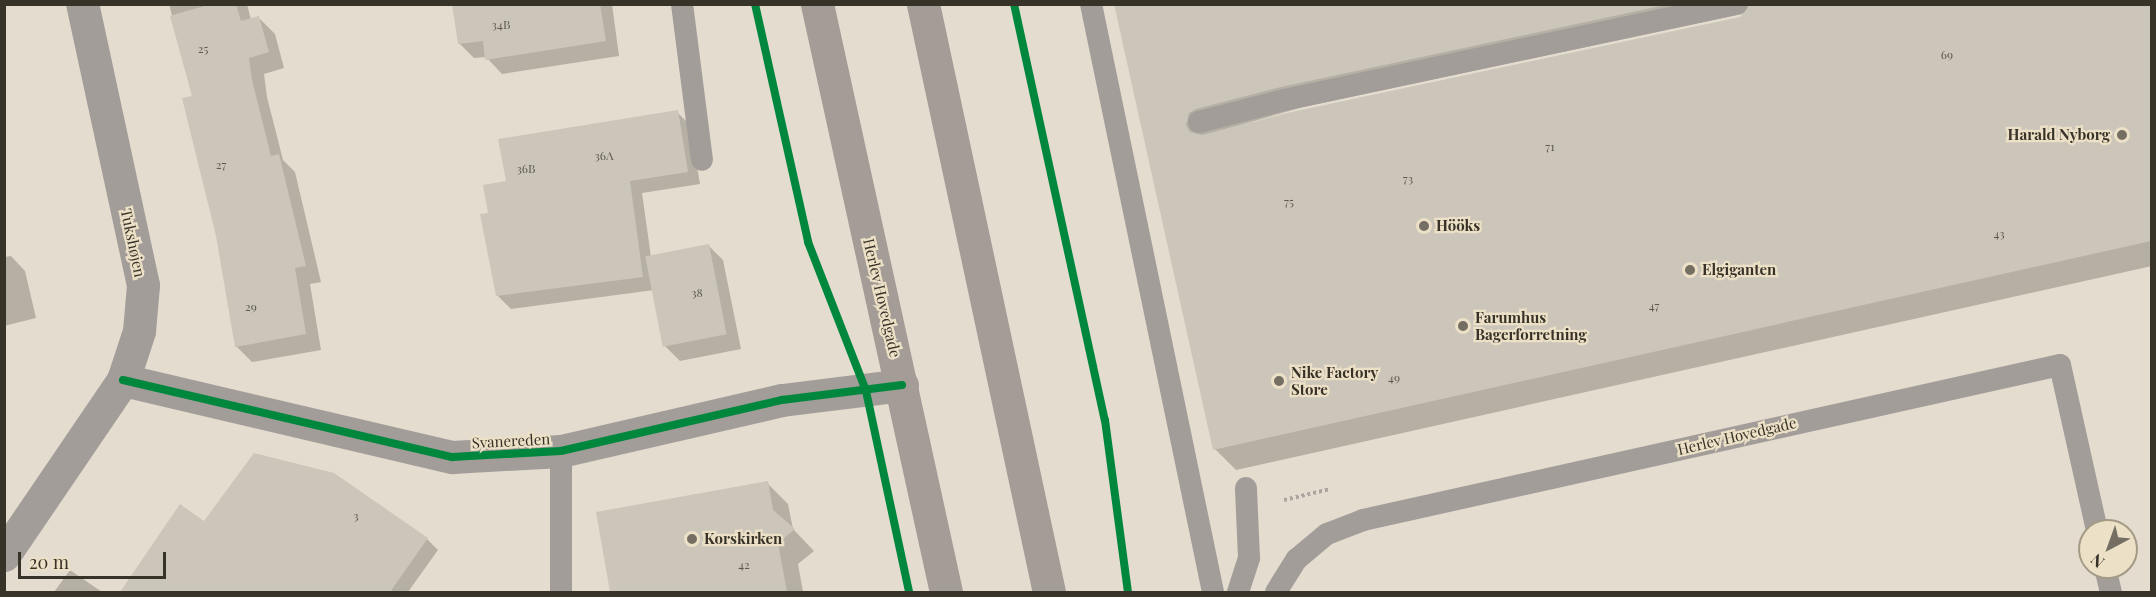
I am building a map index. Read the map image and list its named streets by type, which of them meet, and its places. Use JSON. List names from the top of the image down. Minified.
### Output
{"streets":{"main road":["Herlev Hovedgade"],"street":["Tukshøjen","Svanereden"]},"crossings":[["Tukshøjen","Svanereden"],["Herlev Hovedgade","Svanereden"]],"places":["Harald Nyborg","Hööks","Elgiganten","Farumhus Bagerforretning","Nike Factory Store","Korskirken"],"house_numbers":["34B","25","69","71","36A","27","36B","73","75","43","38","47","29","49","3","42"],"scale_bar":"20 m","north":"bottom left"}
